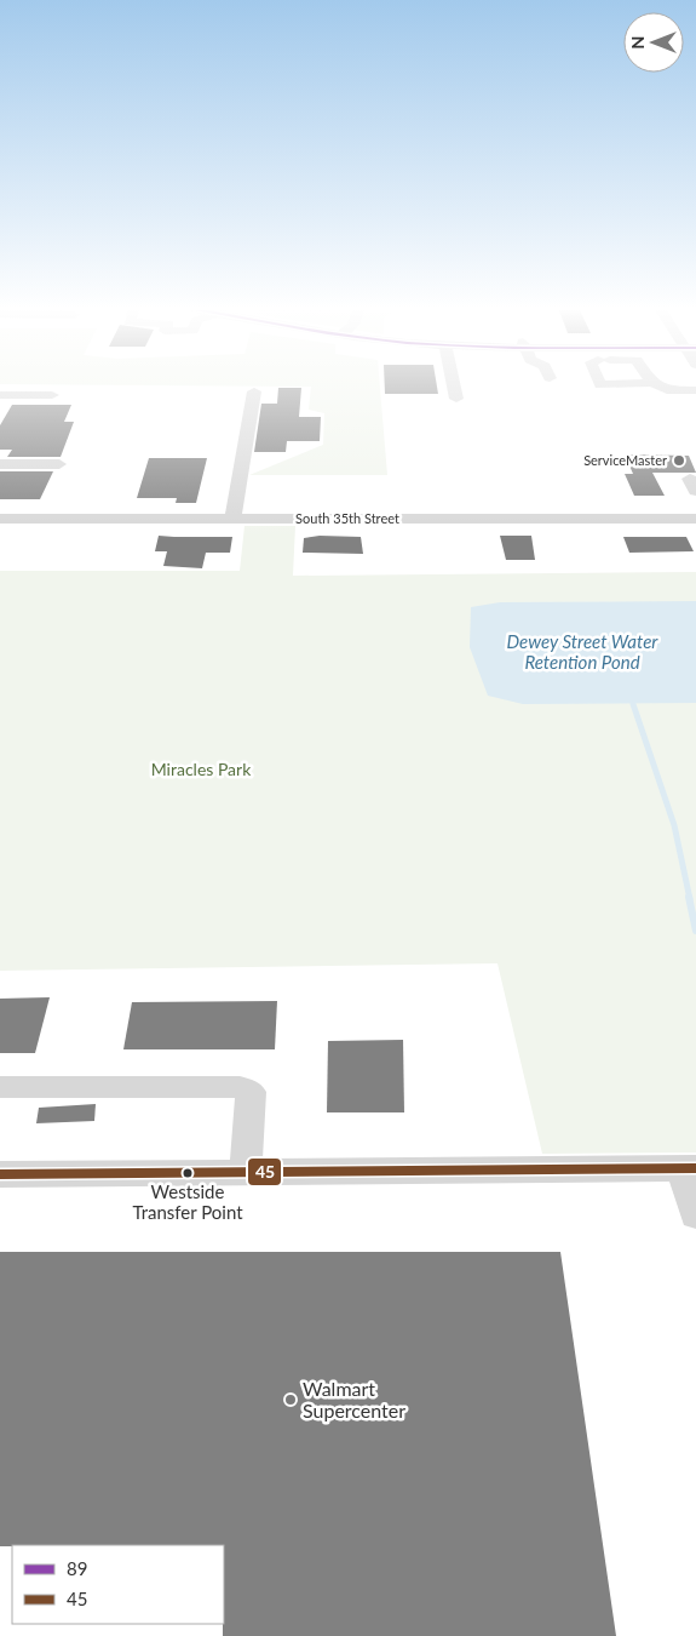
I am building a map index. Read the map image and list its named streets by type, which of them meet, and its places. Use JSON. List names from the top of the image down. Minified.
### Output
{"streets":{"street":["South 35th Street"]},"water":["Dewey Street Water Retention Pond"],"parks":["Miracles Park"],"places":["ServiceMaster","Westside Transfer Point","Walmart Supercenter"],"lines":["transit line 45"],"legend":["89","45"],"north":"left"}
